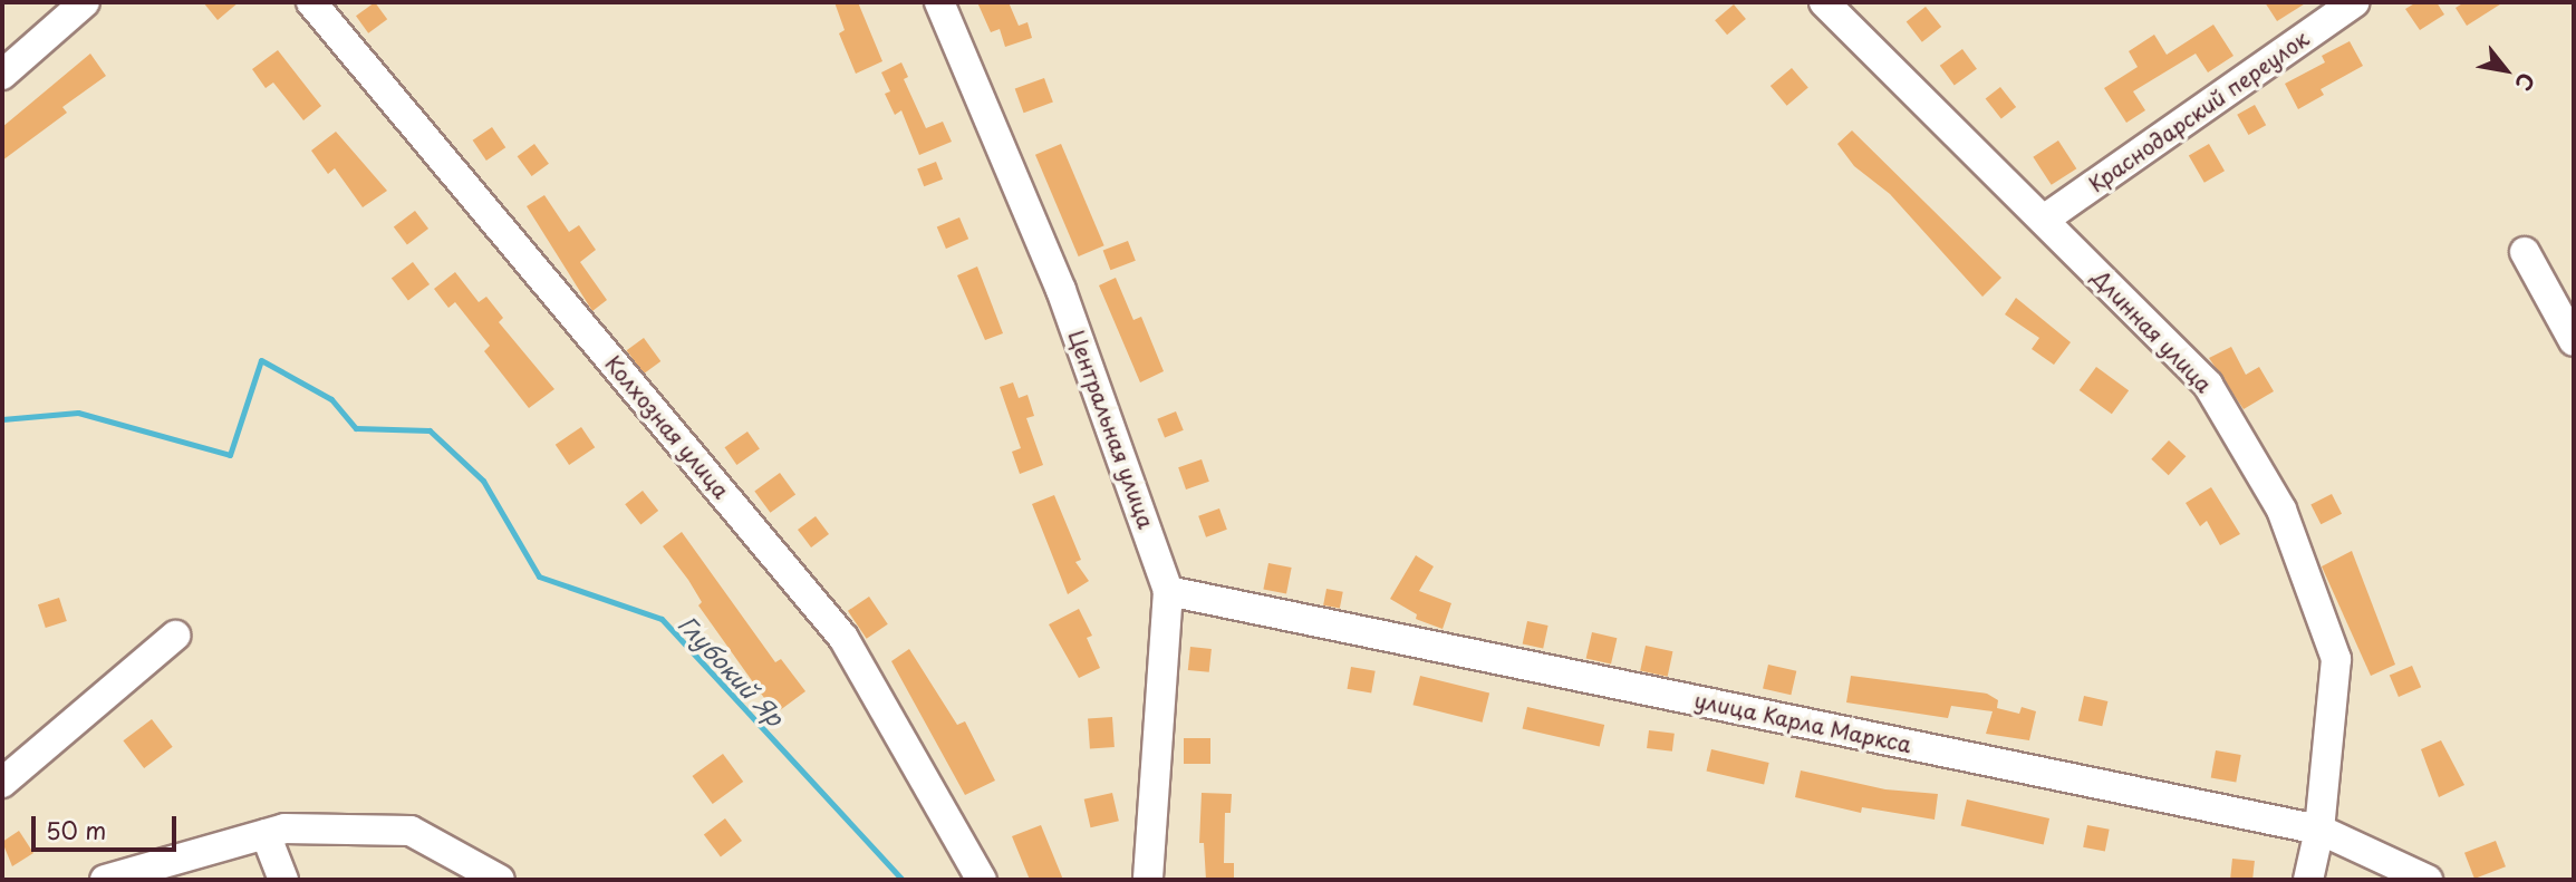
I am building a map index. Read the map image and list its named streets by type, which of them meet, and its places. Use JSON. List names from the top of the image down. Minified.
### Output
{"streets":{"street":["Краснодарский переулок","Длинная улица","Колхозная улица","Центральная улица","улица Карла Маркса"]},"crossings":[["Краснодарский переулок","Длинная улица"],["Длинная улица","улица Карла Маркса"],["Центральная улица","улица Карла Маркса"]],"water":["Глубокий Яр"],"scale_bar":"50 m","north":"bottom right"}
